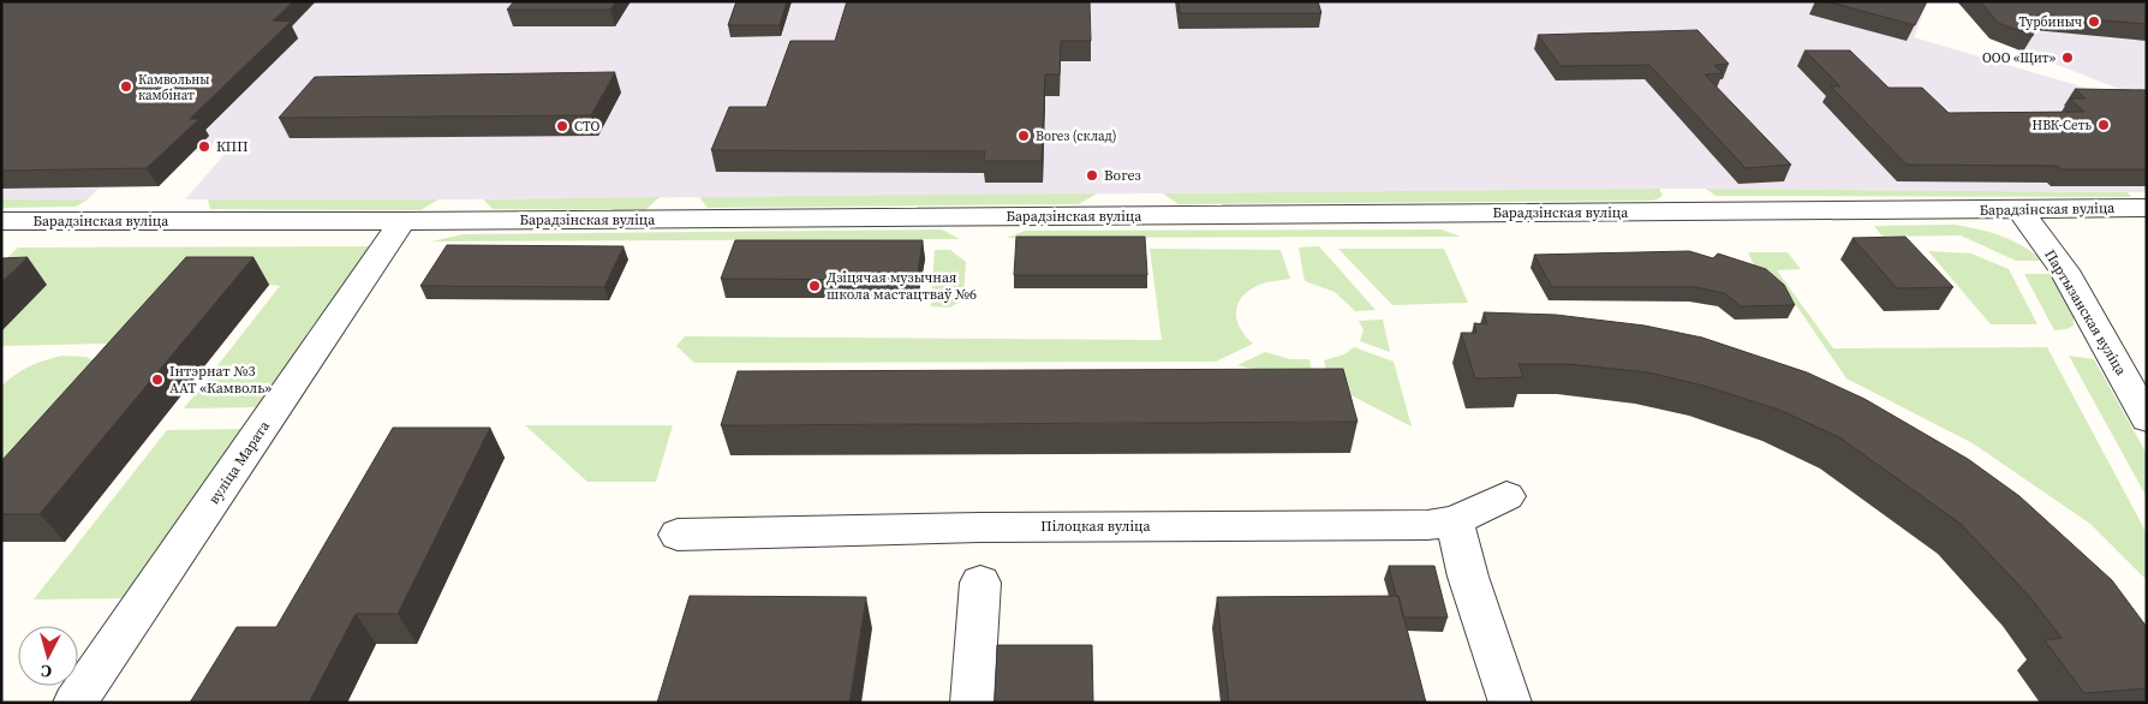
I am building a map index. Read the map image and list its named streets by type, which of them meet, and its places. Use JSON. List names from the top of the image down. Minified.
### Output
{"streets":{"street":["Барадзінская вуліца","Партызанская вуліца","вуліца Марата","Пілоцкая вуліца"]},"crossings":[["Барадзінская вуліца","Партызанская вуліца"],["Барадзінская вуліца","вуліца Марата"]],"places":["Турбиныч","ООО «Щит»","Камвольны камбінат","НВК-Сеть","СТО","Вогез (склад)","КПП","Вогез","Дзіцячая музычная школа мастацтваў №6","Інтэрнат №3 ААТ «Камволь»"],"north":"bottom"}
